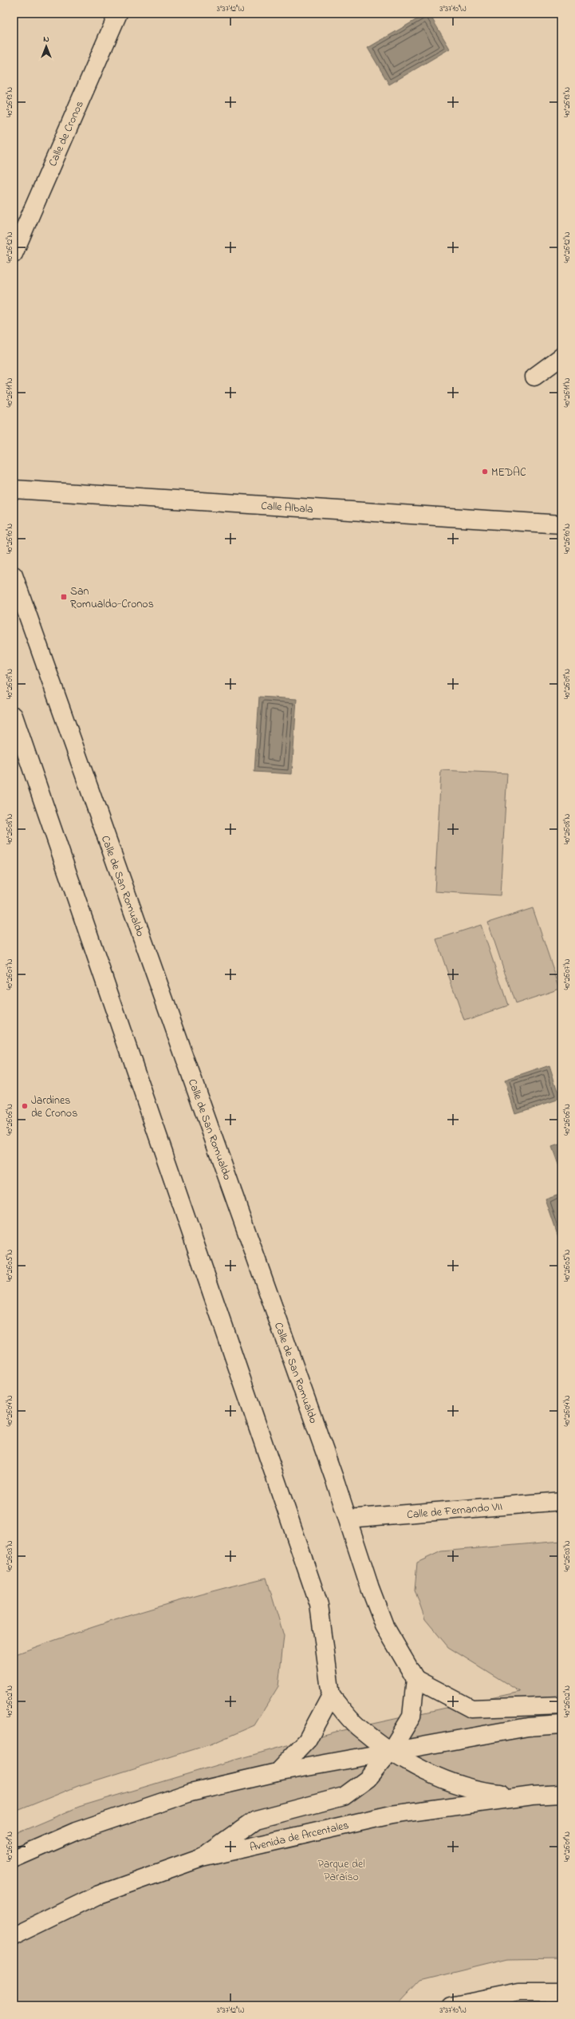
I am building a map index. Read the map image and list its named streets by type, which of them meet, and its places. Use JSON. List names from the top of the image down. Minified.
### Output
{"streets":{"main road":["Calle de Cronos","Calle Albala","Calle de San Romualdo","Calle de Fernando VII","Avenida de Arcentales"]},"crossings":[["Calle de San Romualdo","Calle de Fernando VII"]],"parks":["Parque del Paraíso"],"places":{"other":["MEDAC","Jardines de Cronos"],"transit":["San Romualdo-Cronos"]},"north":"top","coordinates":["3°37'12\"W","3°37'10\"W","40°26'13\"N","40°26'12\"N","40°26'11\"N","40°26'10\"N","40°26'09\"N","40°26'08\"N","40°26'07\"N","40°26'06\"N","40°26'05\"N","40°26'04\"N","40°26'03\"N","40°26'02\"N","40°26'01\"N"]}
